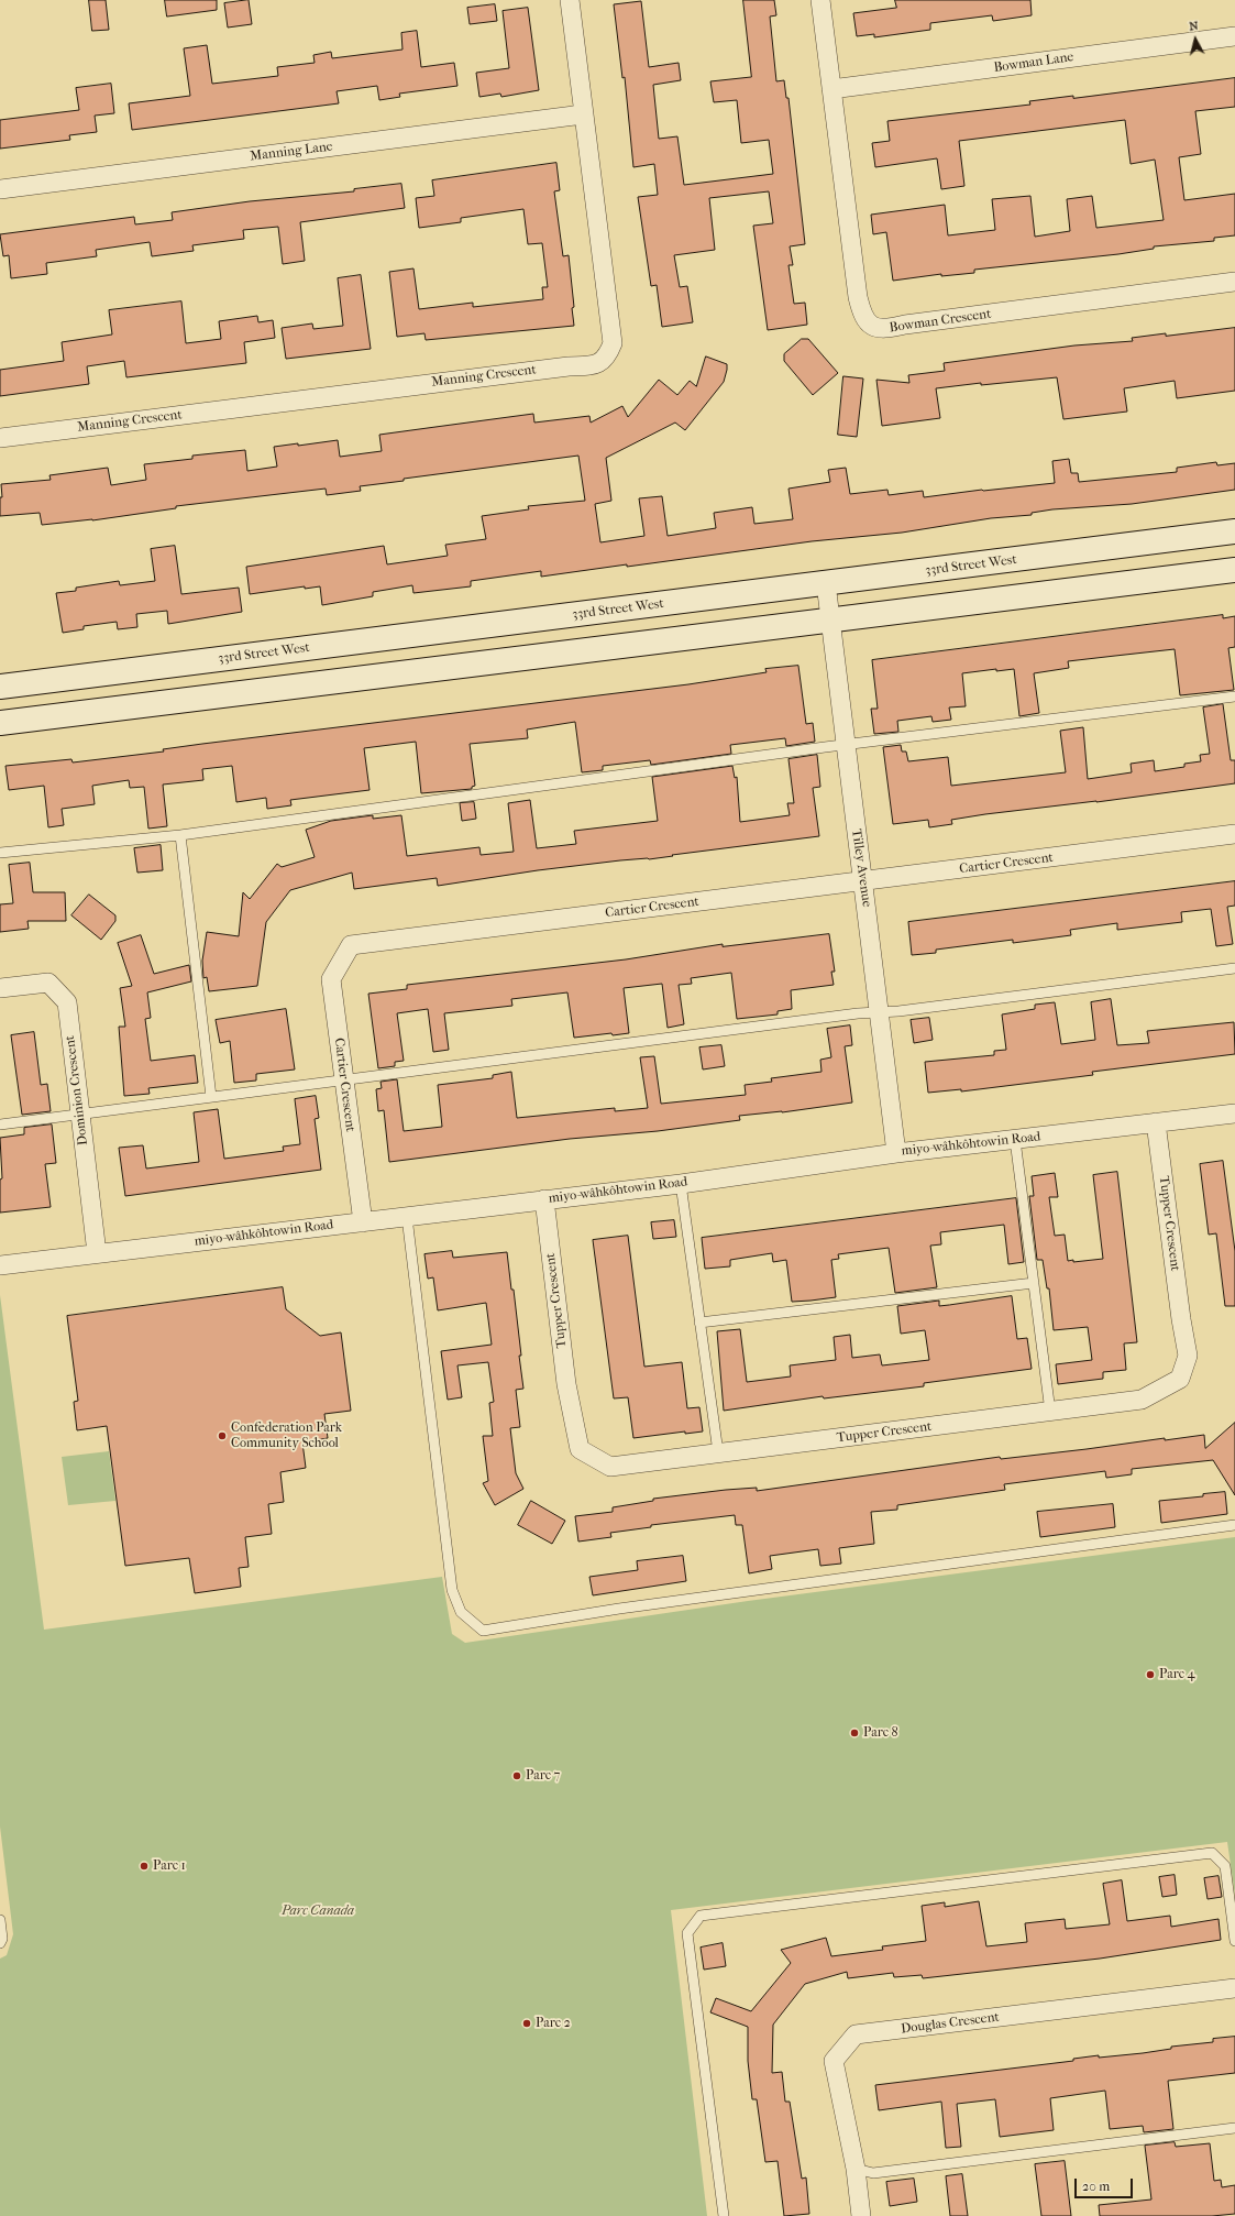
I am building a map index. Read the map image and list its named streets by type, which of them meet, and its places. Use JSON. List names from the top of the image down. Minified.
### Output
{"streets":{"main road":["33rd Street West"],"street":["Bowman Lane","Manning Lane","Bowman Crescent","Manning Crescent","Cartier Crescent","Tilley Avenue","Dominion Crescent","miyo-wâhkôhtowin Road","Tupper Crescent","Douglas Crescent"]},"crossings":[["Bowman Lane","Bowman Crescent"],["Manning Lane","Manning Crescent"],["33rd Street West","Tilley Avenue"],["Cartier Crescent","Tilley Avenue"],["Cartier Crescent","miyo-wâhkôhtowin Road"],["Tilley Avenue","miyo-wâhkôhtowin Road"],["Dominion Crescent","miyo-wâhkôhtowin Road"],["miyo-wâhkôhtowin Road","Tupper Crescent"]],"parks":["Parc Canada"],"places":["Confederation Park Community School","Parc 4","Parc 8","Parc 7","Parc 1","Parc 2"],"scale_bar":"20 m","north":"top"}
